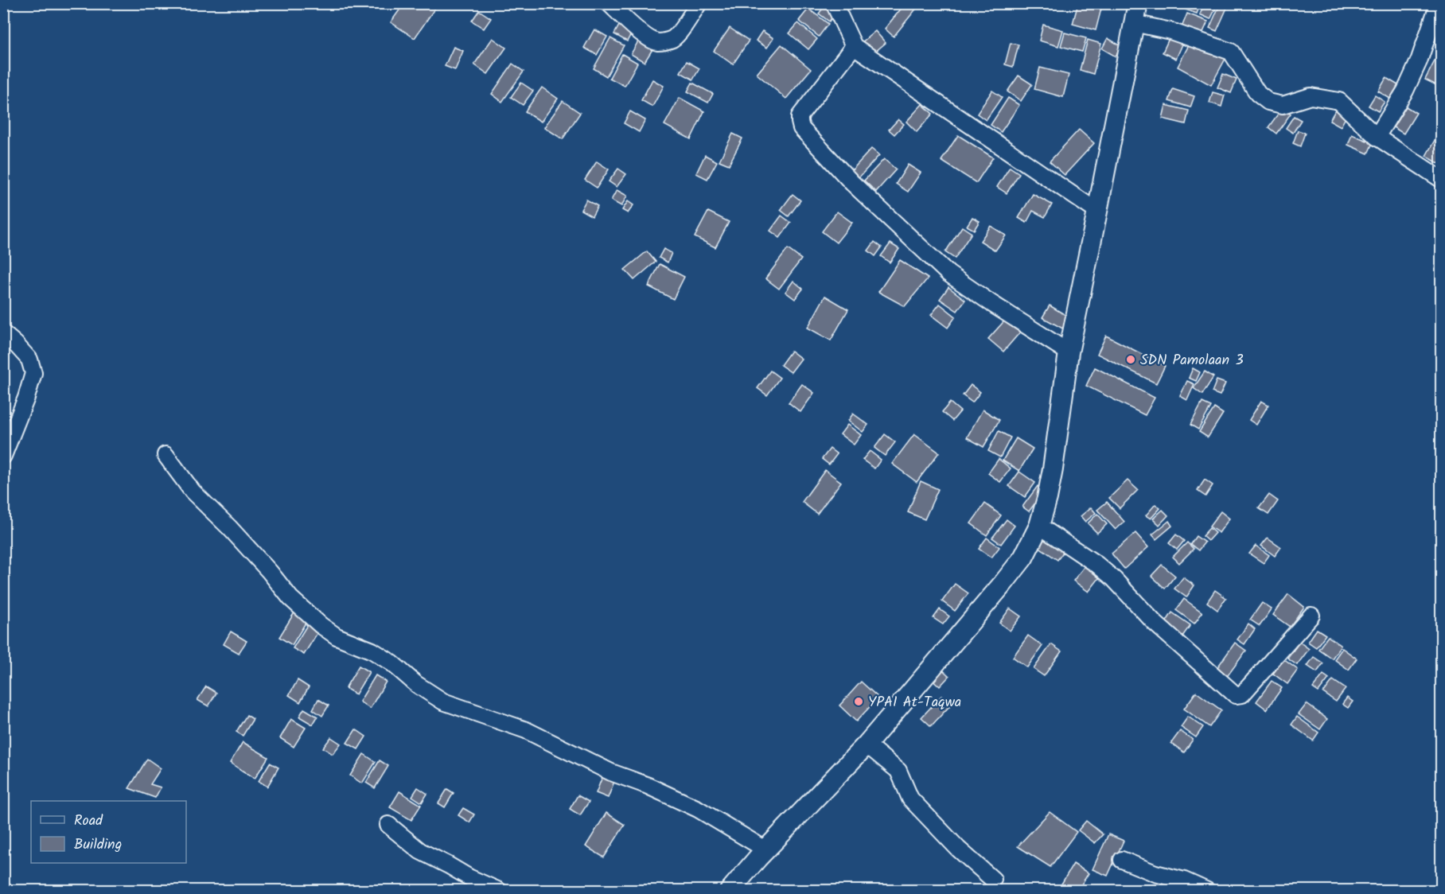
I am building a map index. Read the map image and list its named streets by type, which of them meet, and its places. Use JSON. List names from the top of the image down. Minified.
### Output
{"places":["SDN Pamolaan 3","YPAI At-Taqwa"],"legend":["Road","Building"]}
